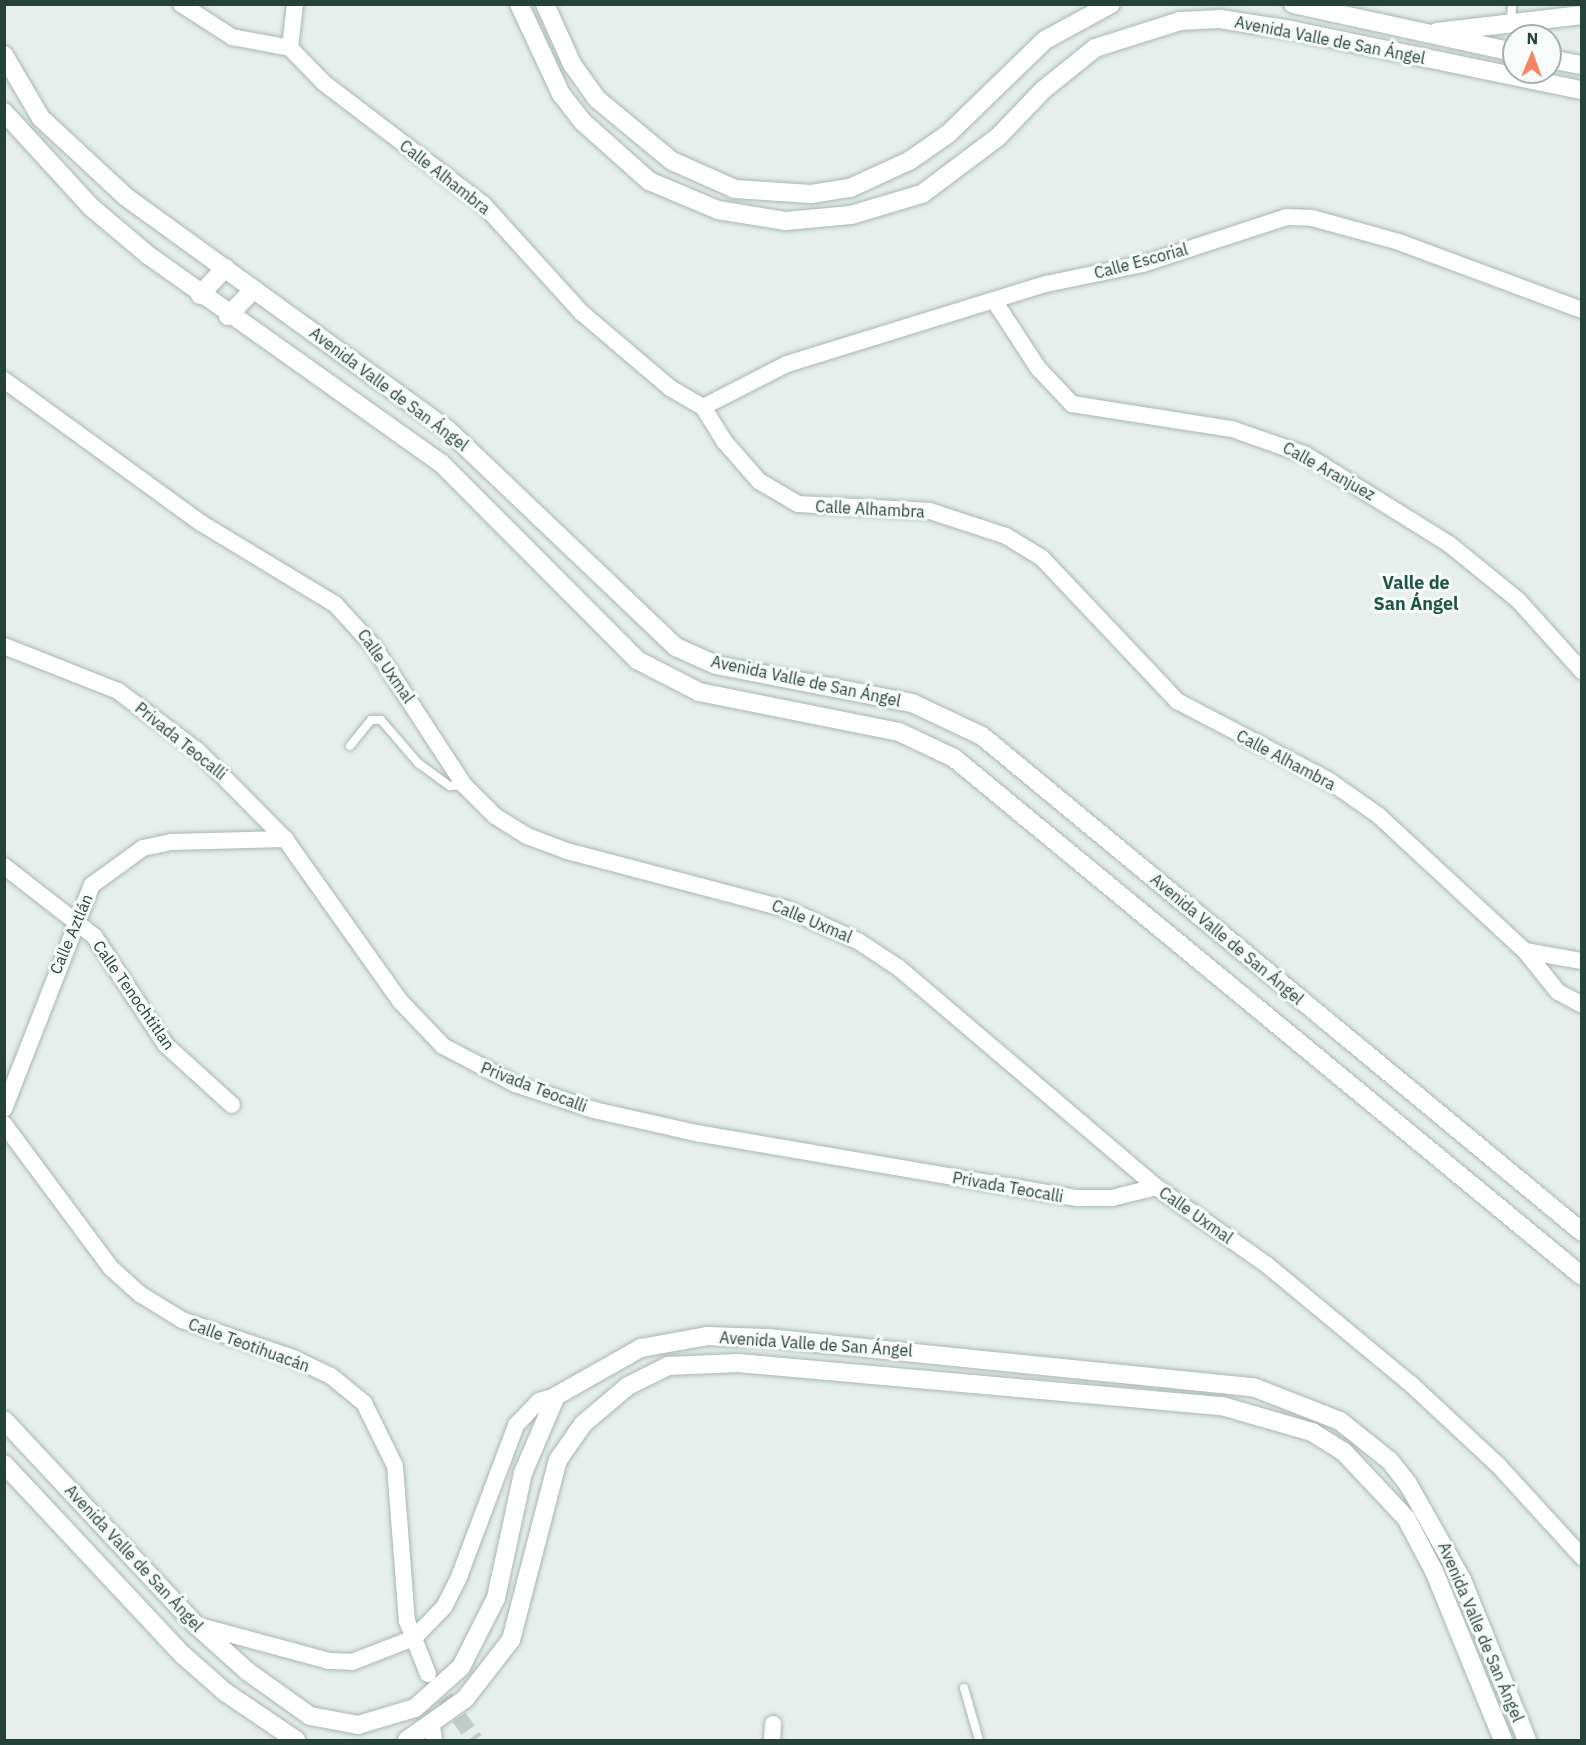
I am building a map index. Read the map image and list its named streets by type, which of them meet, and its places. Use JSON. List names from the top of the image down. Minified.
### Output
{"streets":{"street":["Avenida Valle de San Ángel","Calle Alhambra","Calle Escorial","Calle Aranjuez","Calle Uxmal","Privada Teocalli","Calle Aztlán","Calle Tenochtitlan","Calle Teotihuacán"]},"crossings":[["Calle Alhambra","Calle Escorial"],["Calle Escorial","Calle Aranjuez"],["Calle Uxmal","Privada Teocalli"],["Privada Teocalli","Calle Aztlán"],["Calle Aztlán","Calle Tenochtitlan"]],"districts":["Valle de San Ángel"],"north":"top"}
